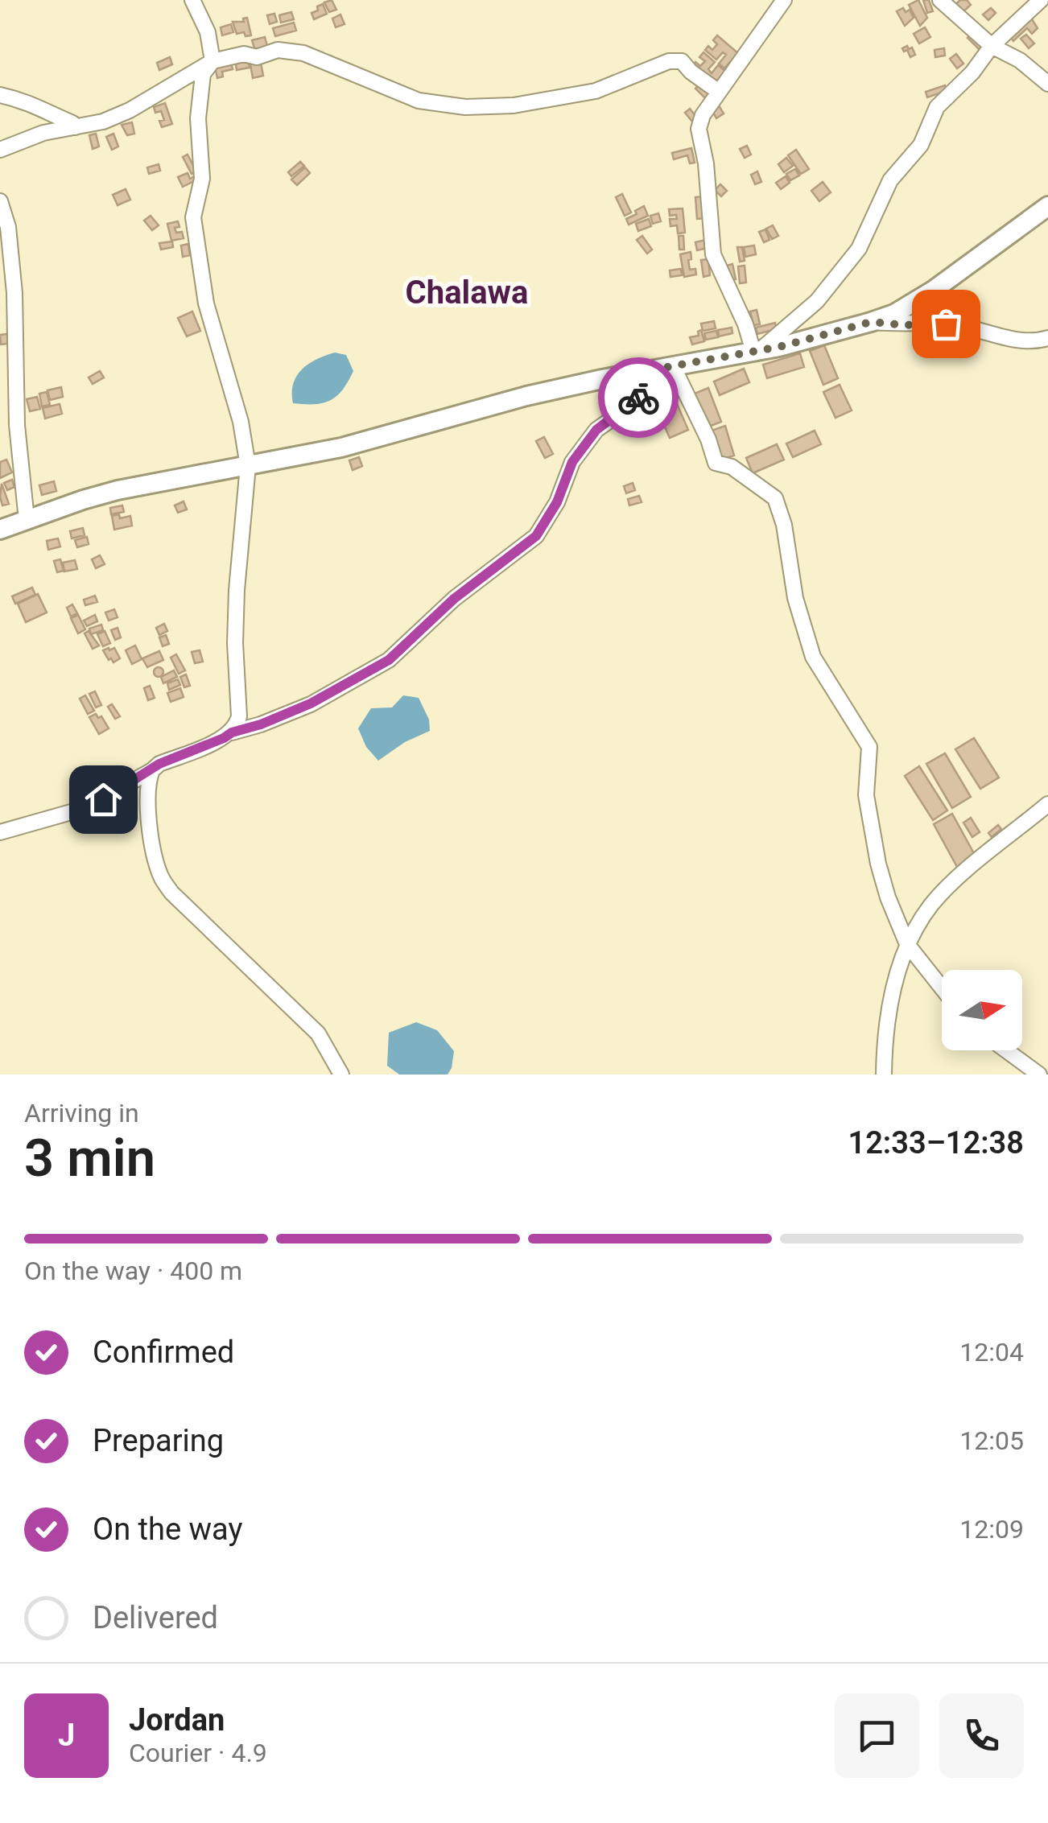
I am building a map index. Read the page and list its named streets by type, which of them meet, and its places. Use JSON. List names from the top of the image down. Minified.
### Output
{"districts":["Chalawa"],"north":"right","page":{"heading":["3 min","Arriving in","12:33–12:38"],"panel":["Jordan","Courier · 4.9"],"bar":"On the way · 400 m","list":[["Confirmed","12:04"],["Preparing","12:05"],["On the way","12:09"],"Delivered"],"round":"J"}}
